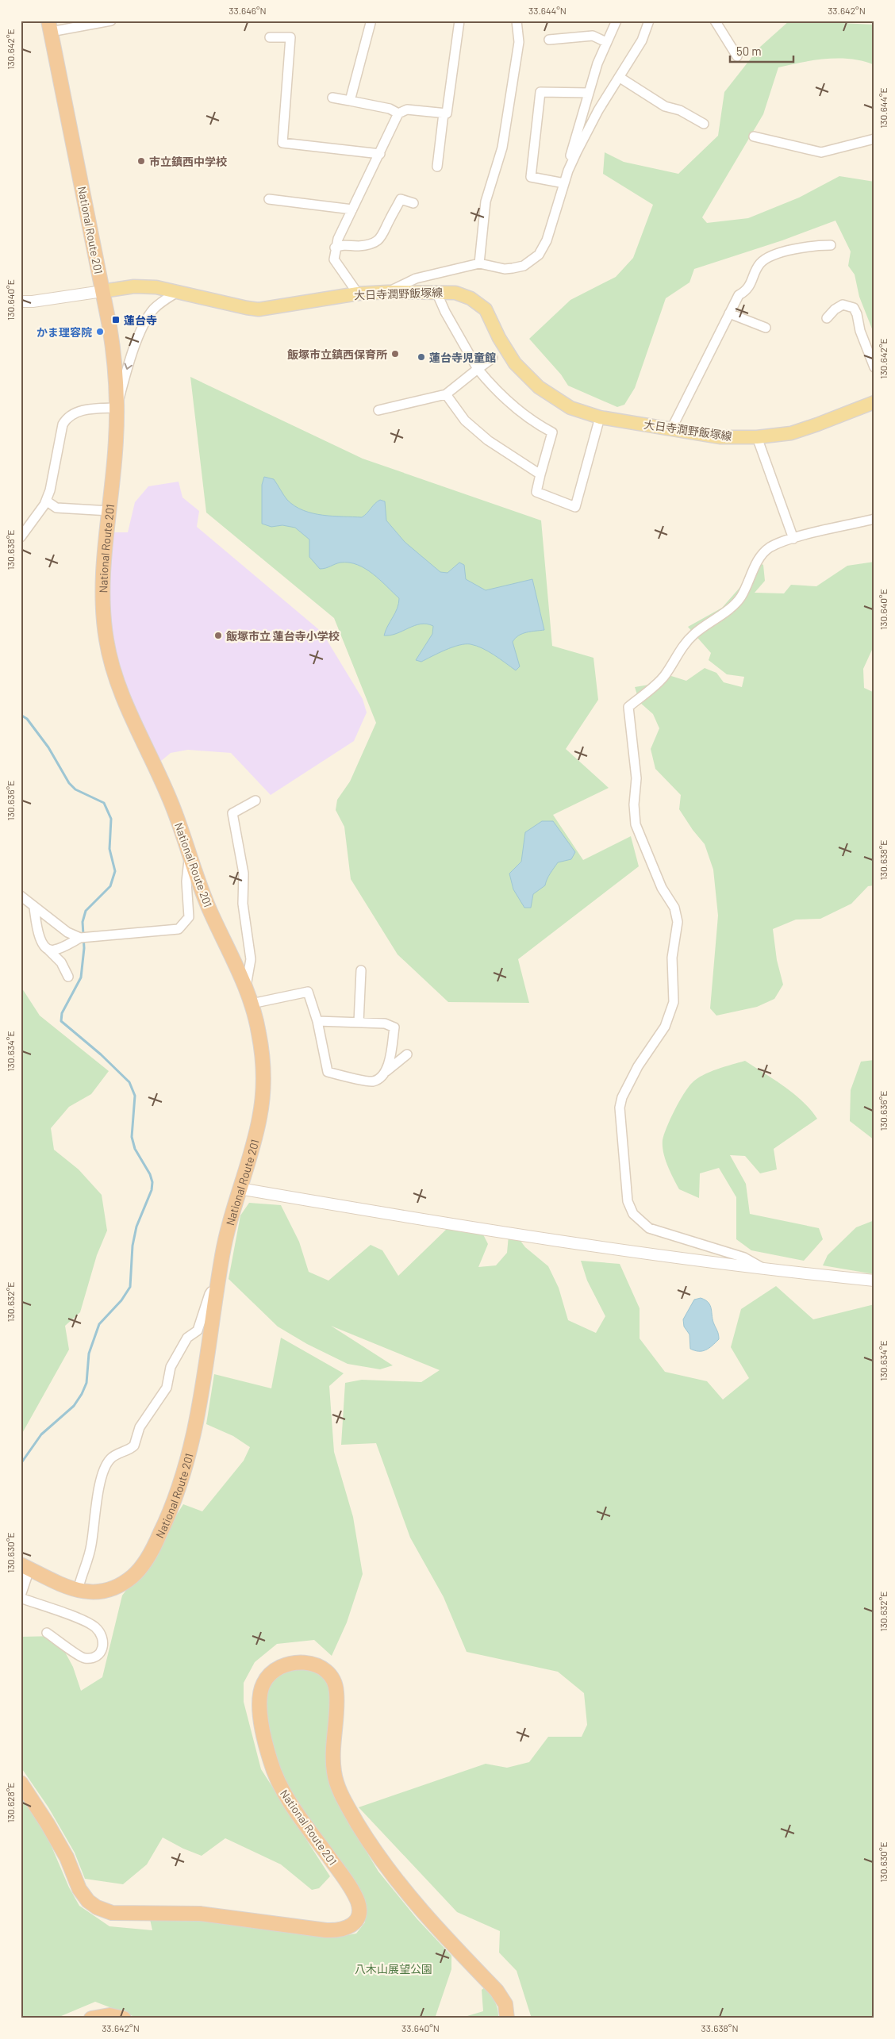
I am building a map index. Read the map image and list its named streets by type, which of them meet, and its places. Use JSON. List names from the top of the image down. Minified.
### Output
{"streets":{"highway":["National Route 201"],"main road":["大日寺潤野飯塚線"]},"crossings":[["National Route 201","大日寺潤野飯塚線"]],"parks":["八木山展望公園"],"places":{"other":["市立鎮西中学校","かま理容院","飯塚市立鎮西保育所","蓮台寺児童館","飯塚市立 蓮台寺小学校"],"transit":["蓮台寺"]},"scale_bar":"50 m","coordinates":["33.646°N","33.644°N","33.642°N","130.642°E","130.644°E","130.640°E","130.638°E","130.636°E","130.634°E","130.632°E","130.630°E","130.628°E","33.640°N","33.638°N"]}
